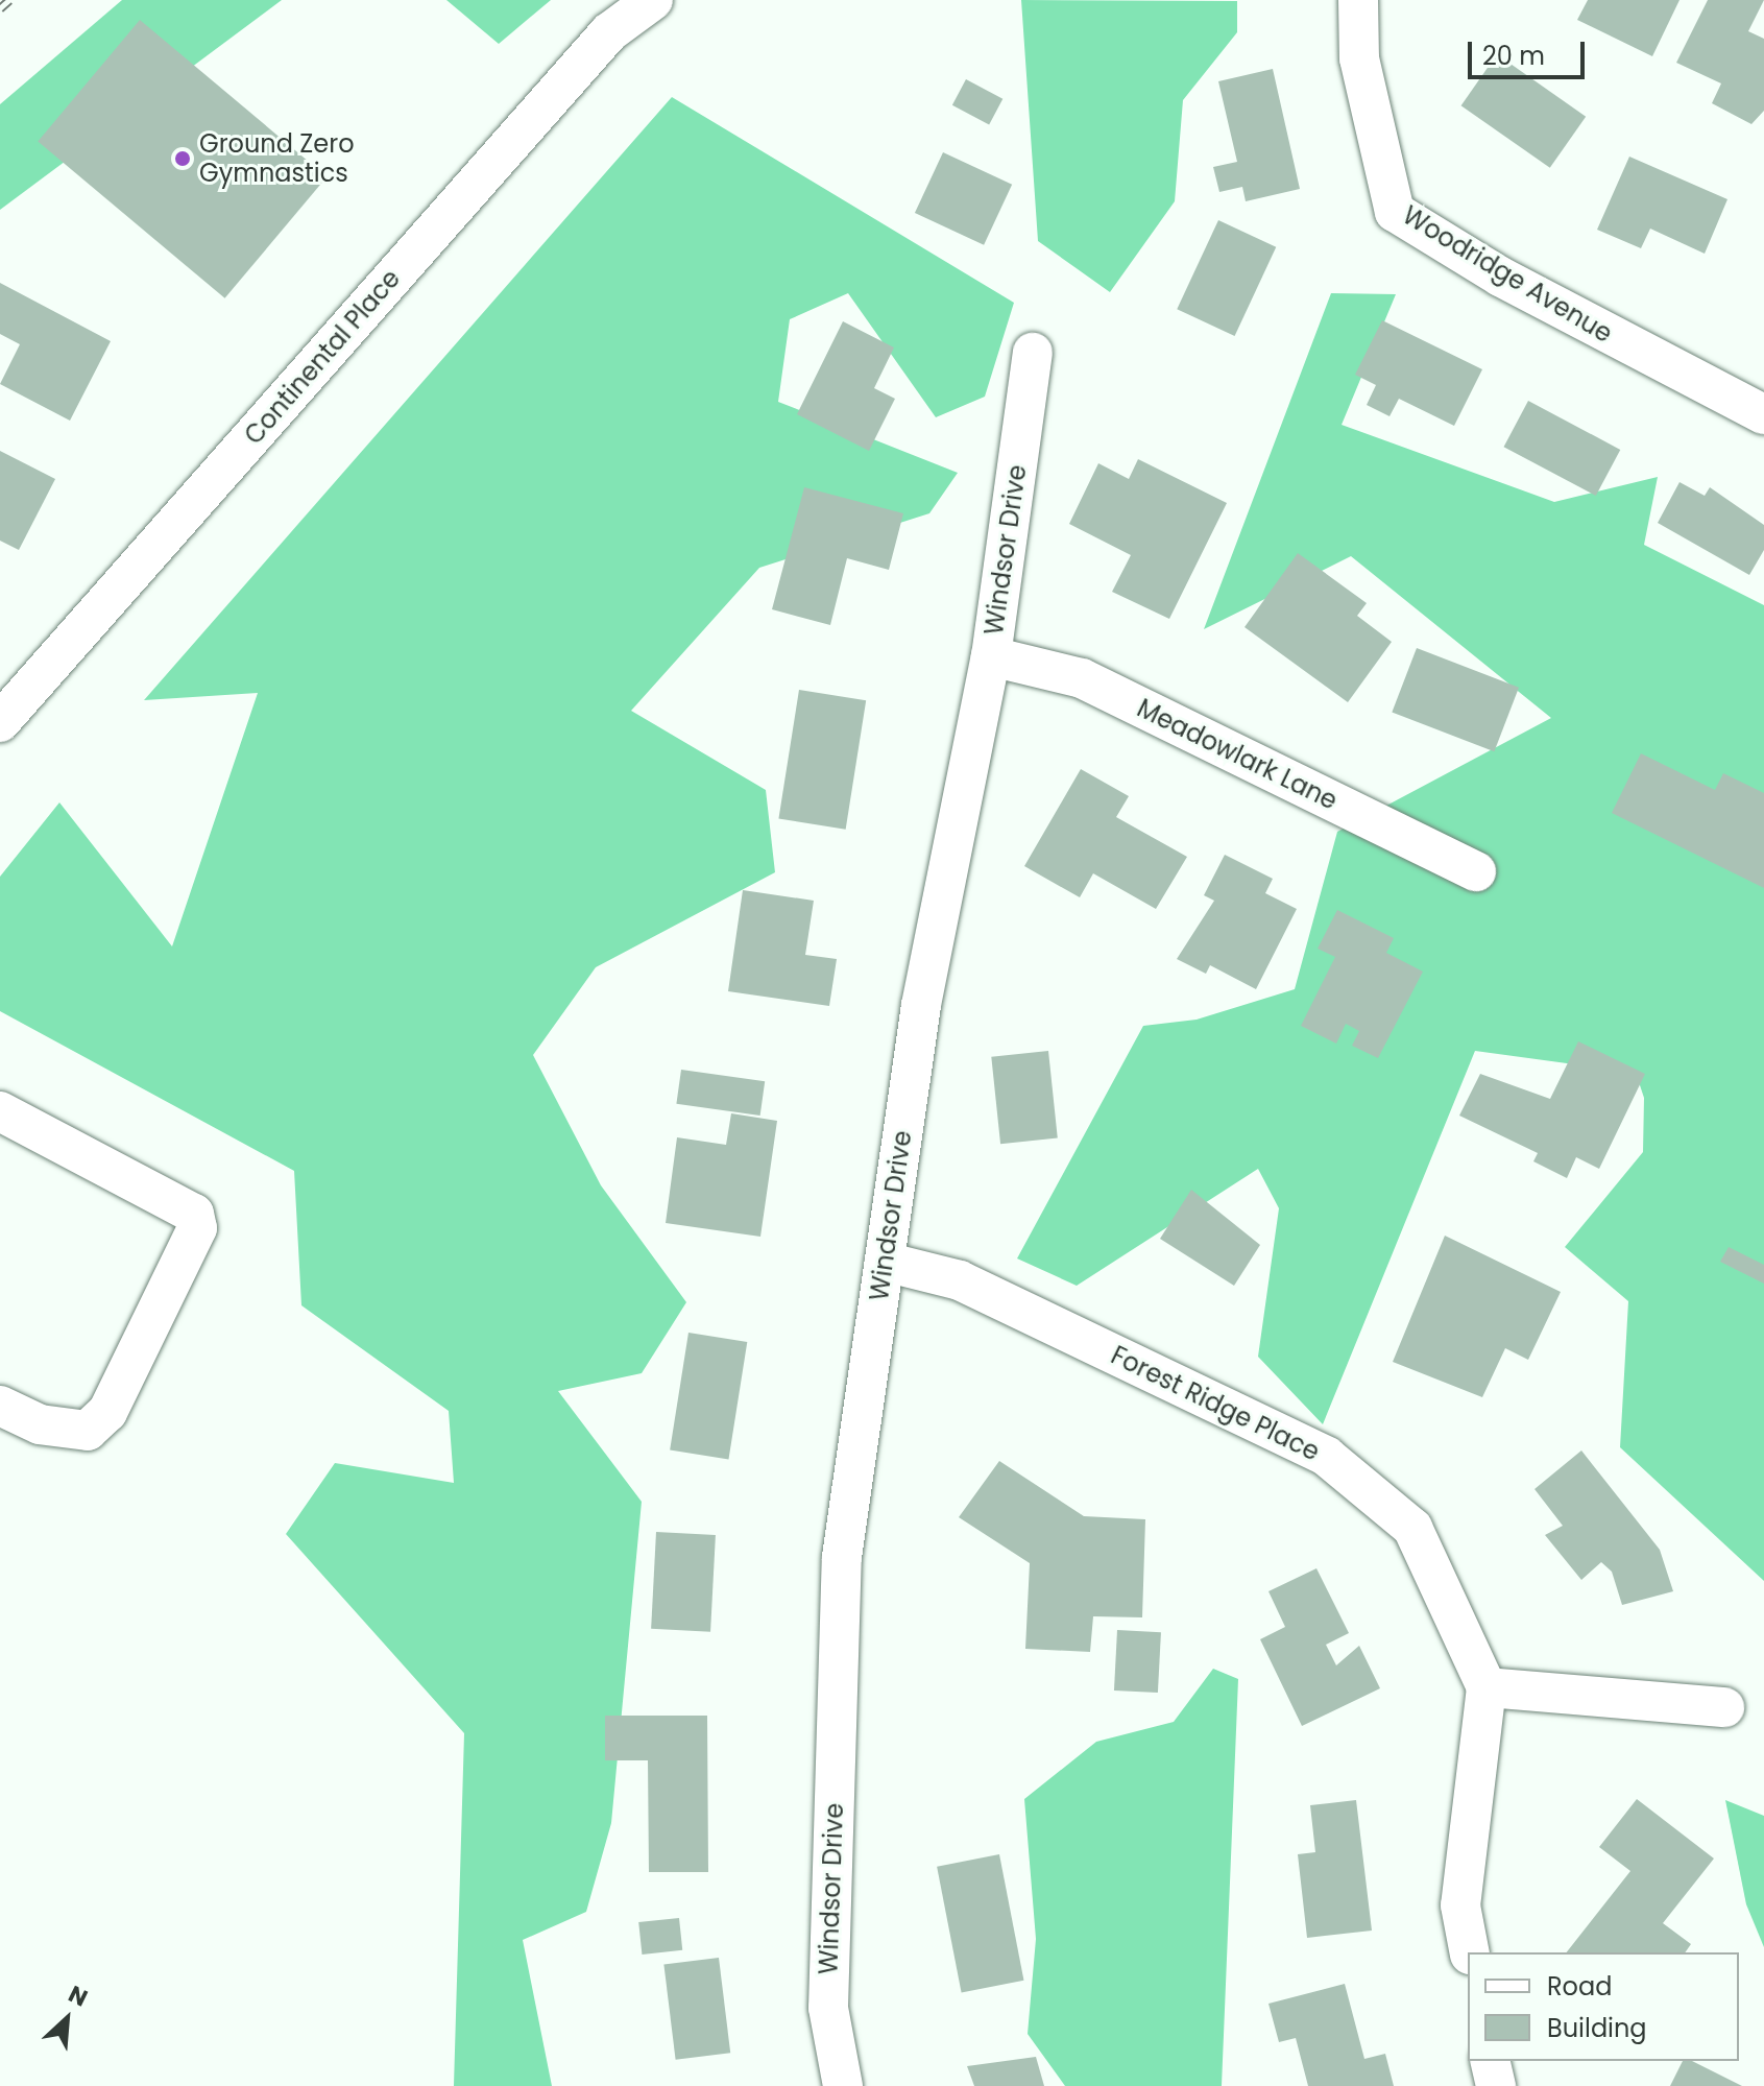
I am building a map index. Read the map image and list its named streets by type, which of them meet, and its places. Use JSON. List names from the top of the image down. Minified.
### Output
{"streets":{"street":["Woodridge Avenue","Continental Place","Windsor Drive","Meadowlark Lane","Forest Ridge Place"]},"crossings":[["Windsor Drive","Meadowlark Lane"],["Windsor Drive","Forest Ridge Place"]],"places":["Ground Zero Gymnastics"],"legend":["Road","Building"],"scale_bar":"20 m","north":"top right"}
